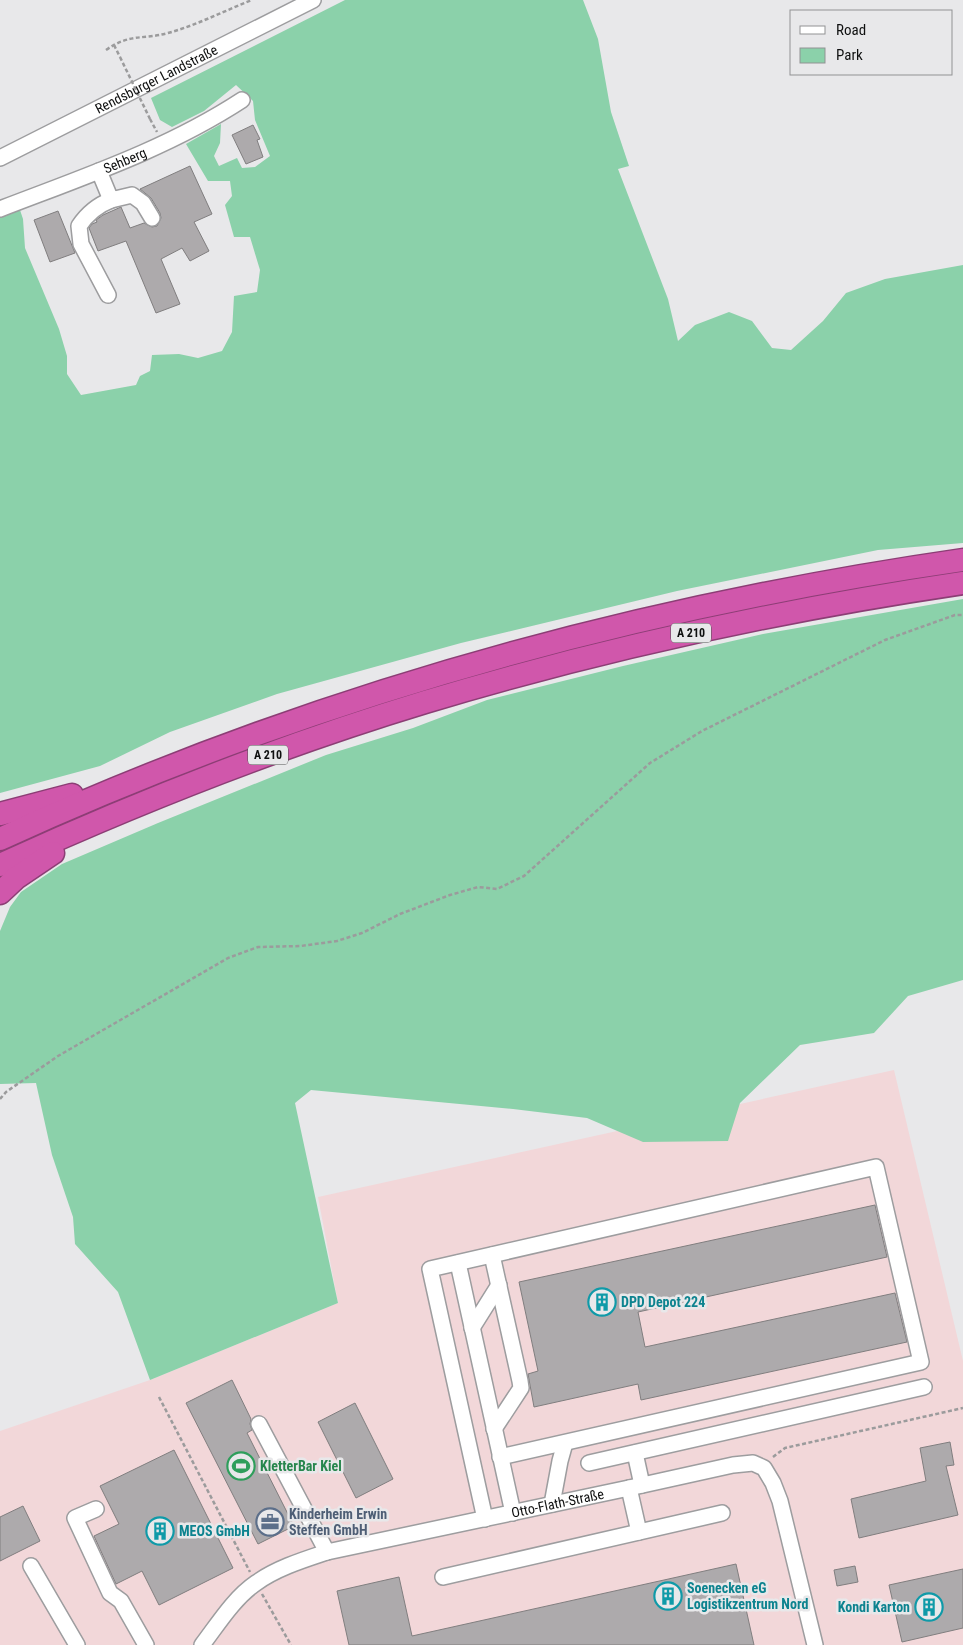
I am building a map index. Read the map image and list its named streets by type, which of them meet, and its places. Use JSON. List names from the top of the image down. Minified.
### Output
{"streets":{"highway":["A 210"],"street":["Rendsburger Landstraße","Sehberg","Otto-Flath-Straße"]},"places":{"building":["DPD Depot 224","MEOS GmbH","Soenecken eG Logistikzentrum Nord","Kondi Karton"],"sports":["KletterBar Kiel"],"office":["Kinderheim Erwin Steffen GmbH"]},"legend":["Road","Park"]}
